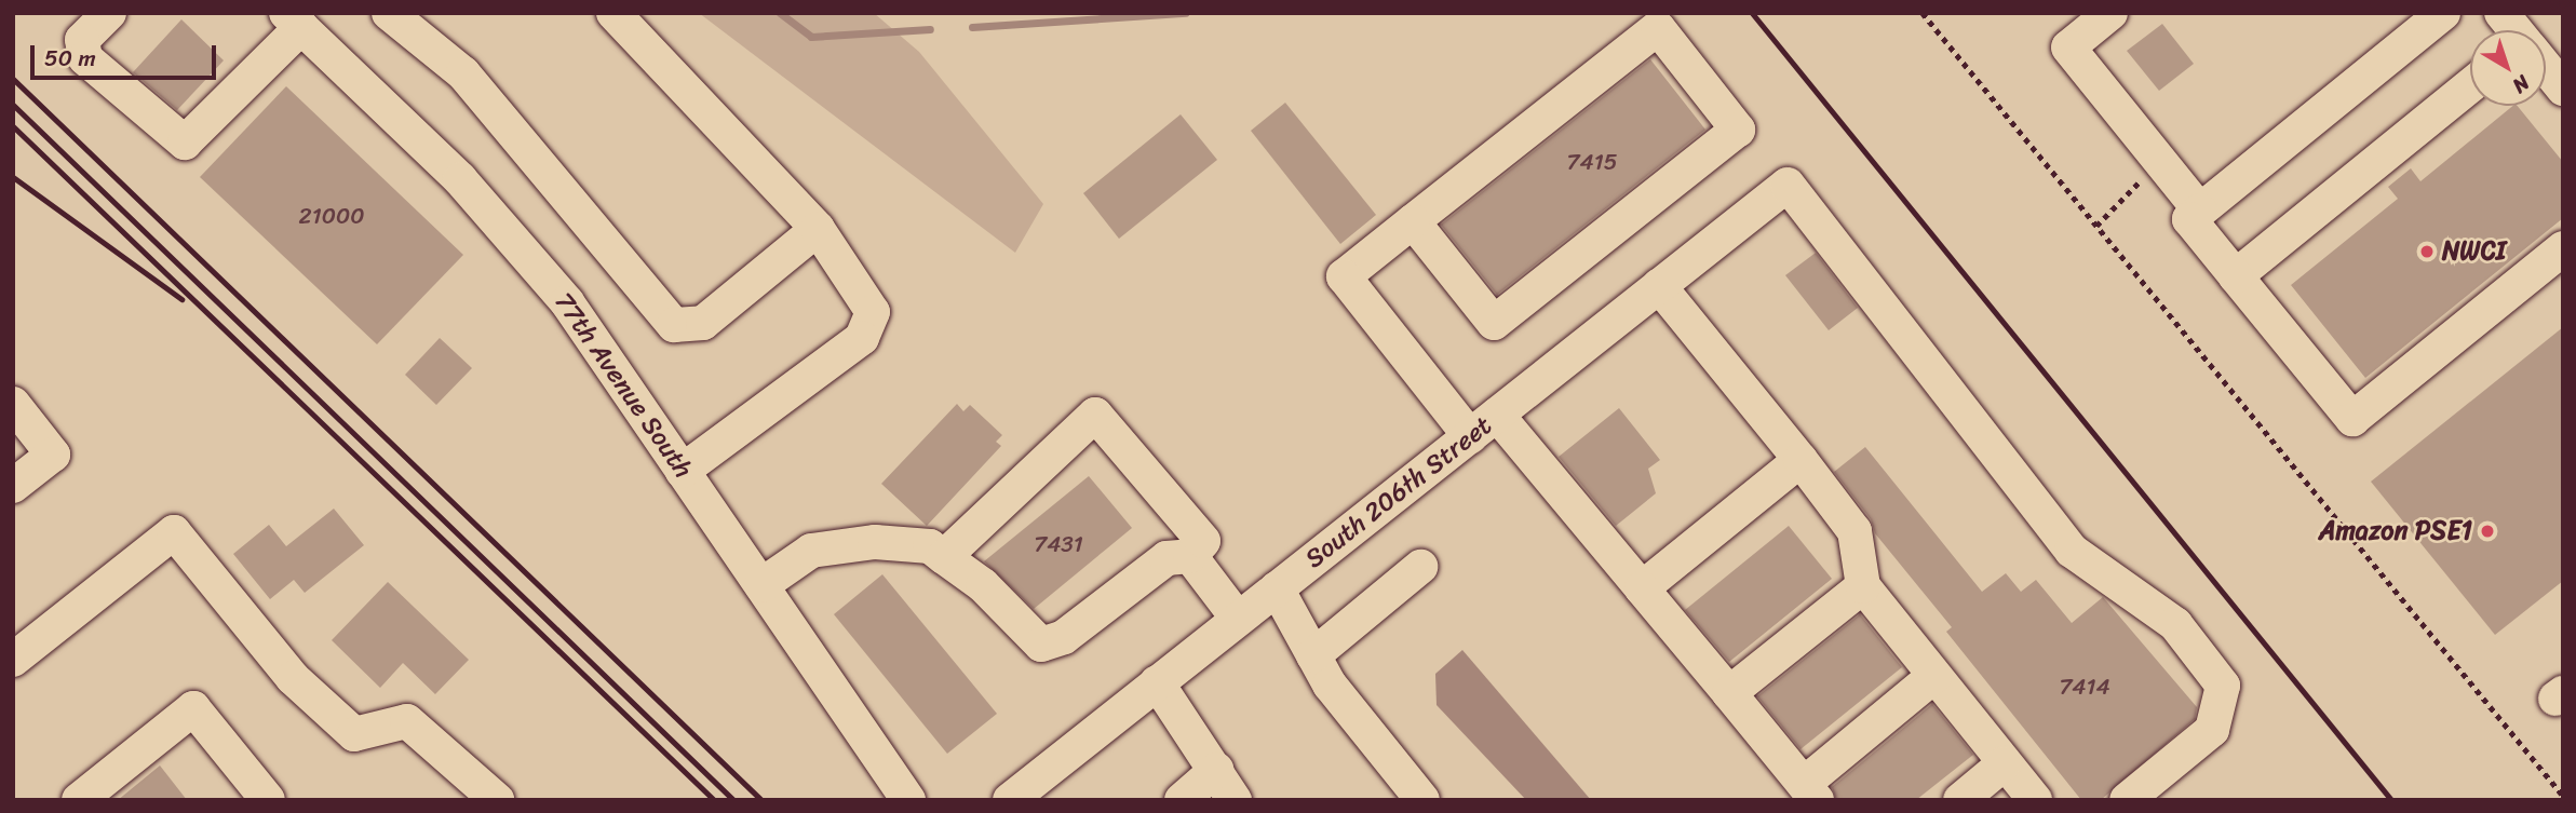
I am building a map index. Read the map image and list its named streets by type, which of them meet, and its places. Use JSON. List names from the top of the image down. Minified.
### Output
{"streets":{"street":["77th Avenue South","South 206th Street"]},"places":["NWCI","Amazon PSE1"],"house_numbers":["7415","21000","7431","7414"],"scale_bar":"50 m","north":"bottom right"}
